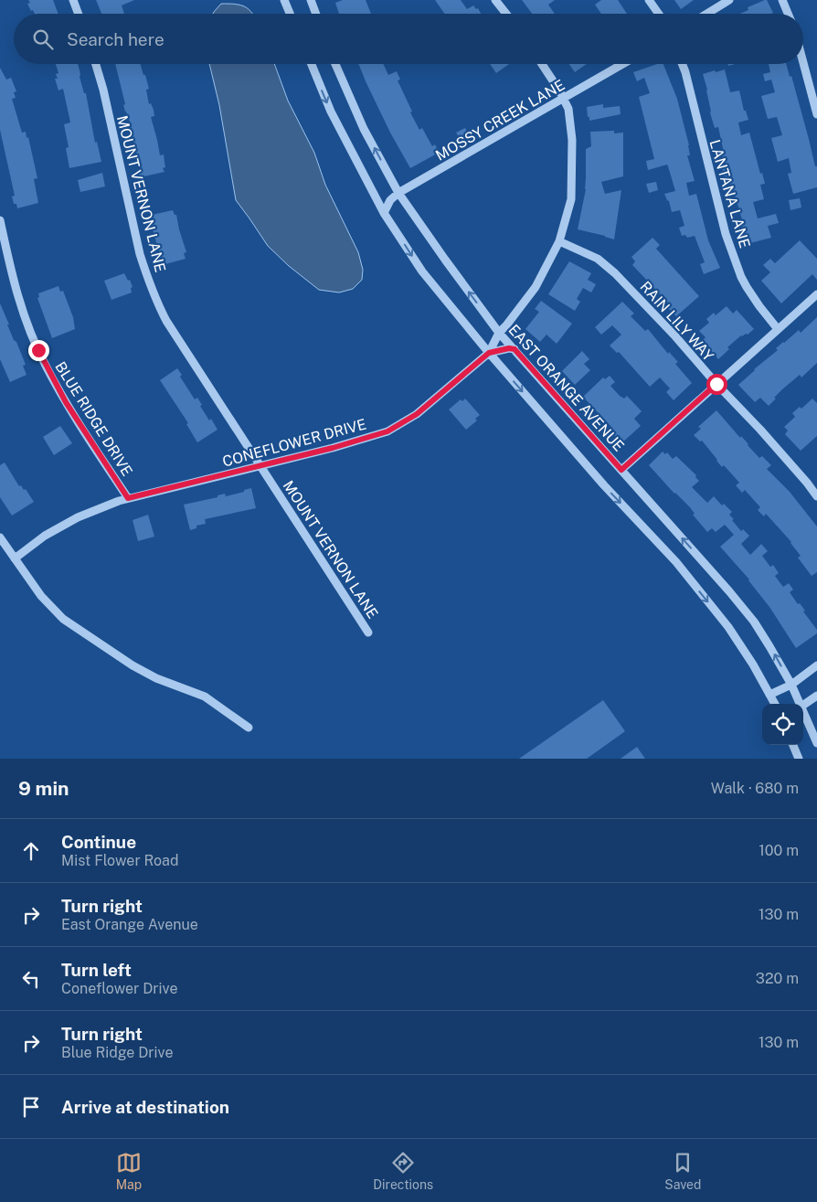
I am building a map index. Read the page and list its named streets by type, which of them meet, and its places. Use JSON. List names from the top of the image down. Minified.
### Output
{"streets":{"street":["MOSSY CREEK LANE","MOUNT VERNON LANE","LANTANA LANE","RAIN LILY WAY","EAST ORANGE AVENUE","BLUE RIDGE DRIVE","CONEFLOWER DRIVE"]},"crossings":[["MOSSY CREEK LANE","EAST ORANGE AVENUE"],["MOSSY CREEK LANE","CONEFLOWER DRIVE"],["MOUNT VERNON LANE","CONEFLOWER DRIVE"],["RAIN LILY WAY","CONEFLOWER DRIVE"],["EAST ORANGE AVENUE","CONEFLOWER DRIVE"],["BLUE RIDGE DRIVE","CONEFLOWER DRIVE"]],"page":{"search":"Search here","heading":["9 min","Walk · 680 m"],"list":[["Continue","Mist Flower Road","100 m"],["Turn right","East Orange Avenue","130 m"],["Turn left","Coneflower Drive","320 m"],["Turn right","Blue Ridge Drive","130 m"],"Arrive at destination"],"nav":["Map","Directions","Saved"]}}
